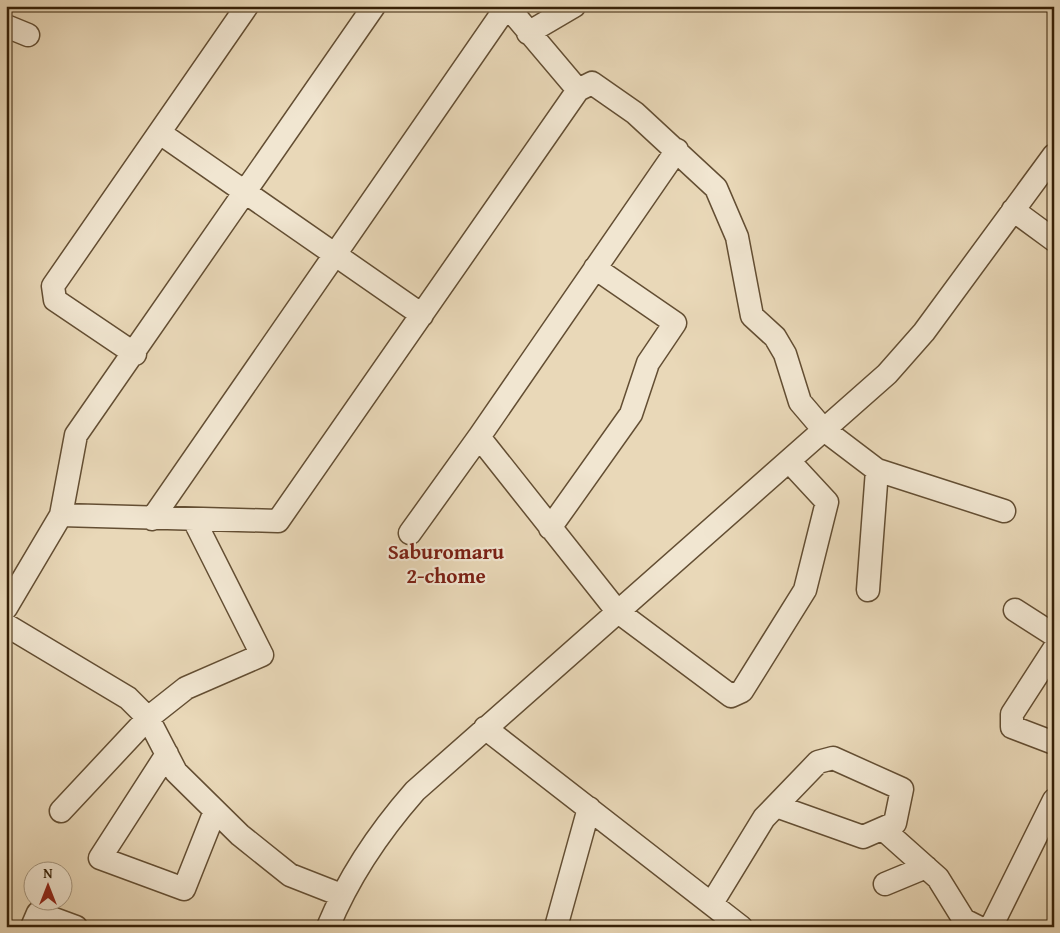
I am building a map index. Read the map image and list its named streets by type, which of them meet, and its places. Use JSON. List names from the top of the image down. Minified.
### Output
{"districts":["Saburomaru 2-chome"],"north":"top"}
